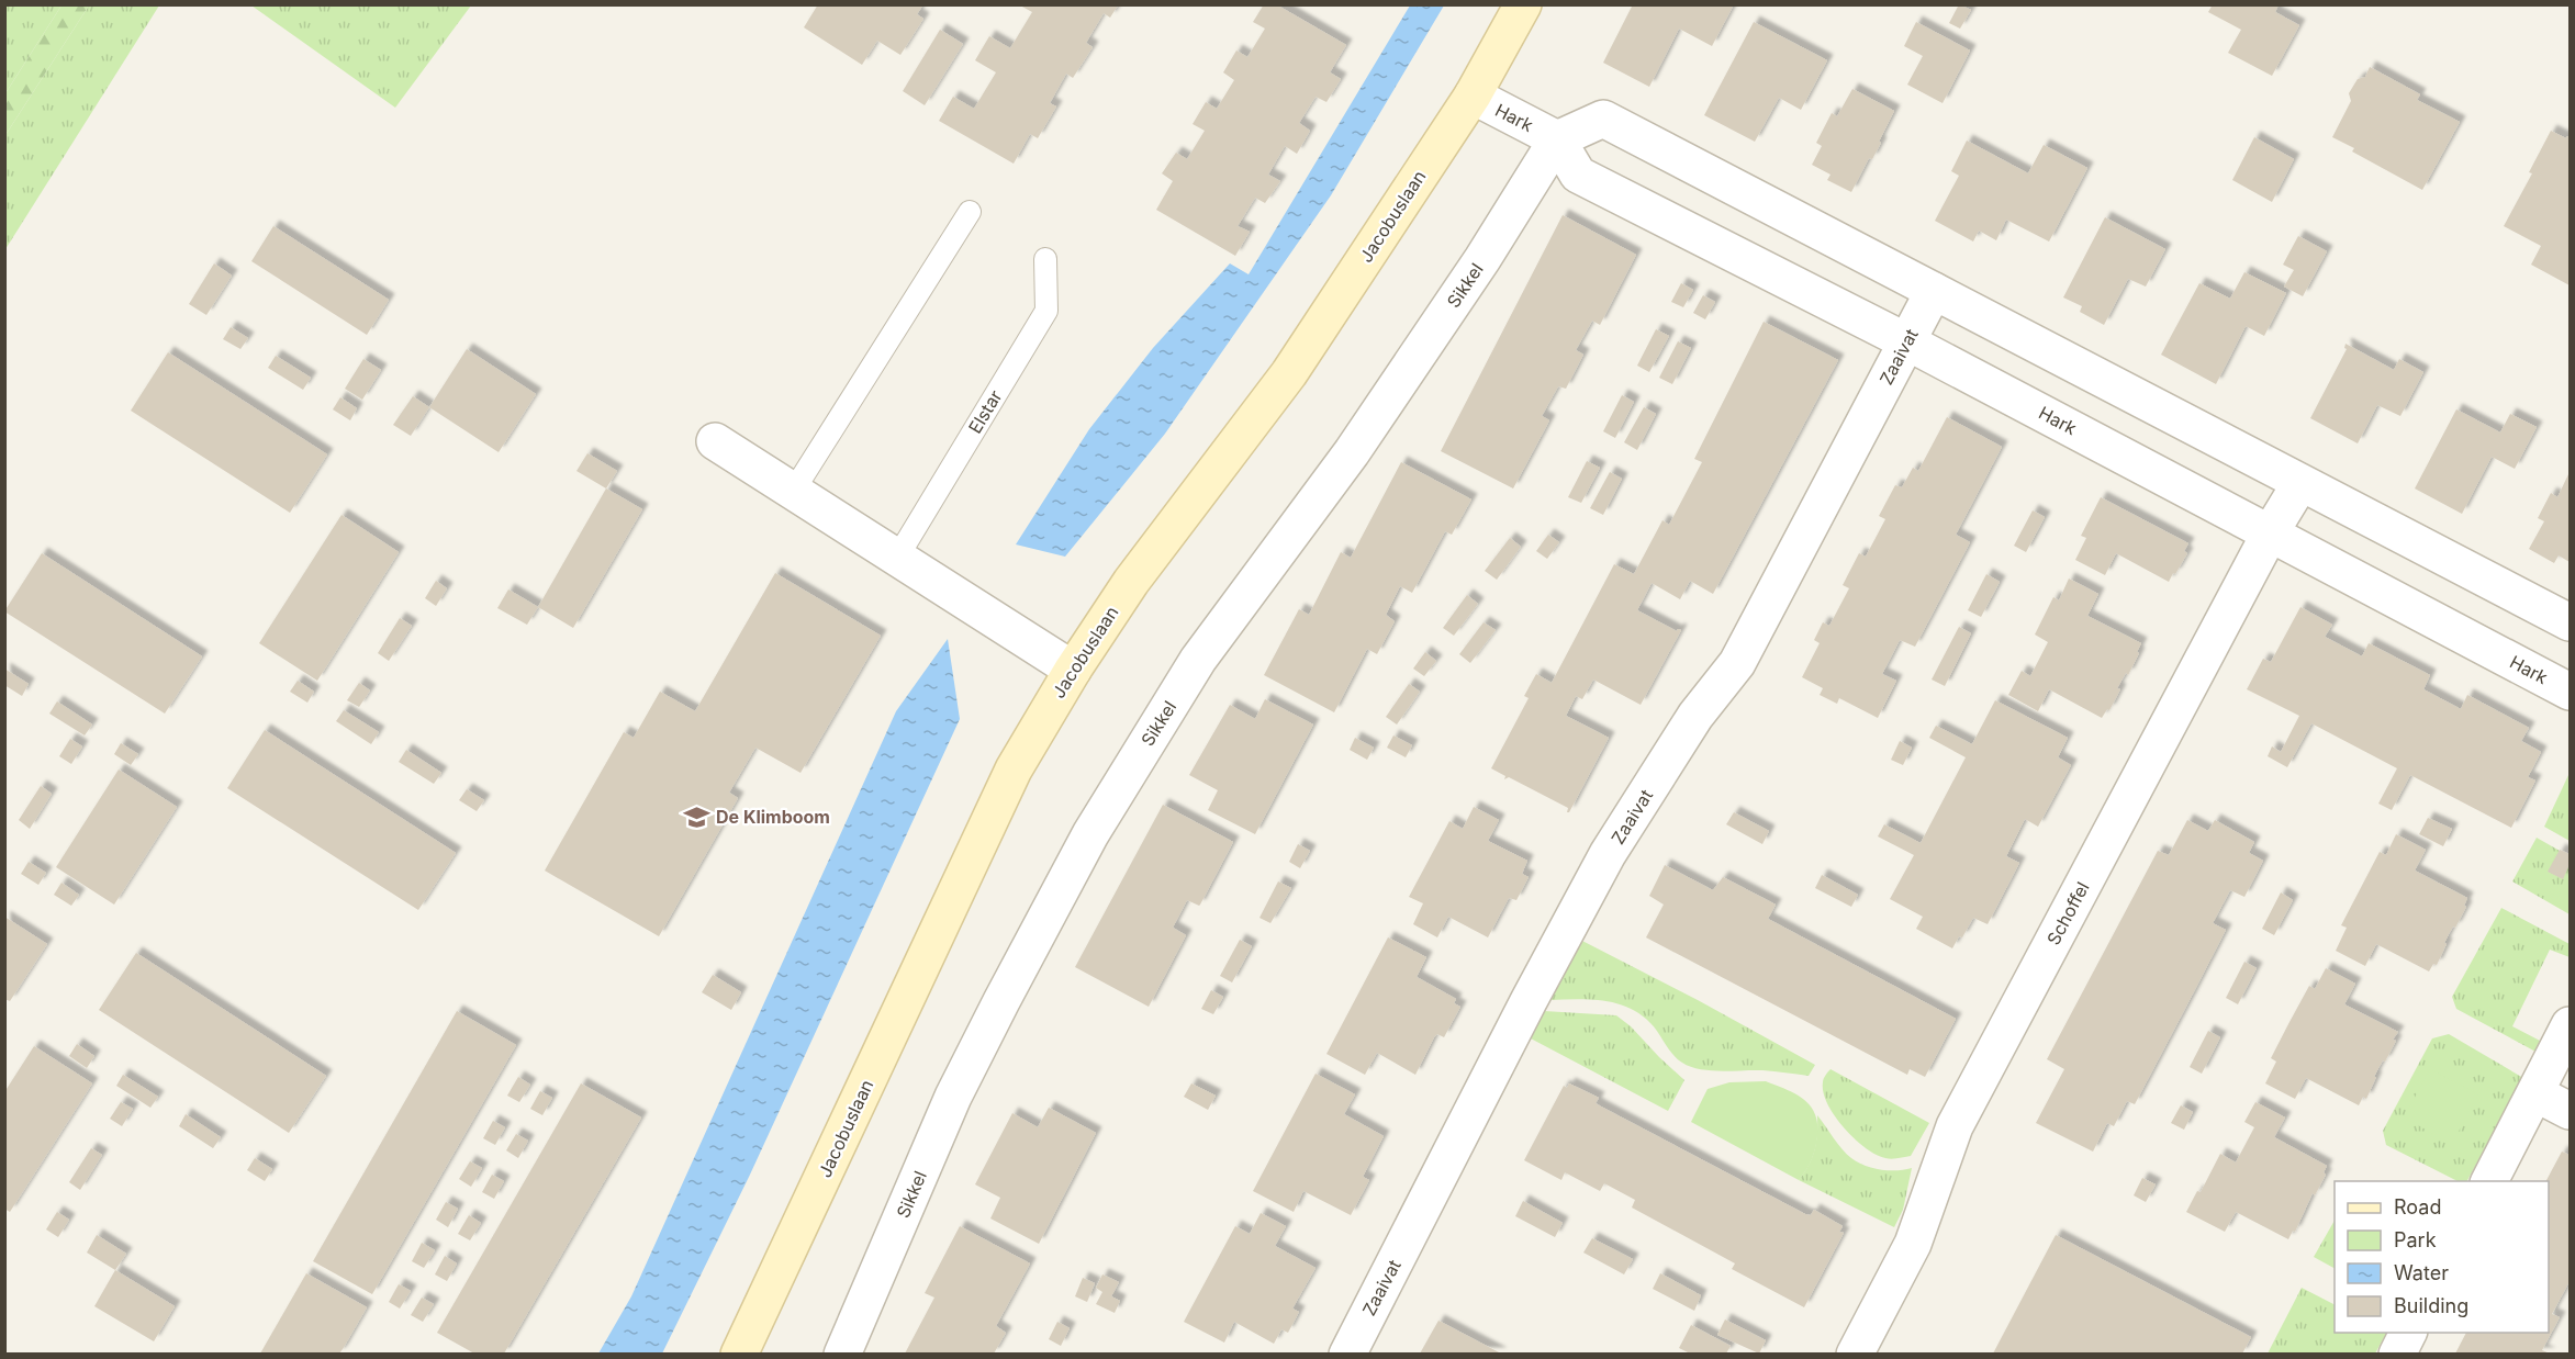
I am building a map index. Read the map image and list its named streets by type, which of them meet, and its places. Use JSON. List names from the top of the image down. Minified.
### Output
{"streets":{"main road":["Jacobuslaan"],"street":["Hark","Sikkel","Zaaivat","Schoffel"],"lane":["Elstar"]},"crossings":[["Hark","Jacobuslaan"],["Hark","Sikkel"],["Hark","Zaaivat"],["Hark","Schoffel"]],"places":{"school or university":["De Klimboom"]},"legend":["Road","Park","Water","Building"]}
